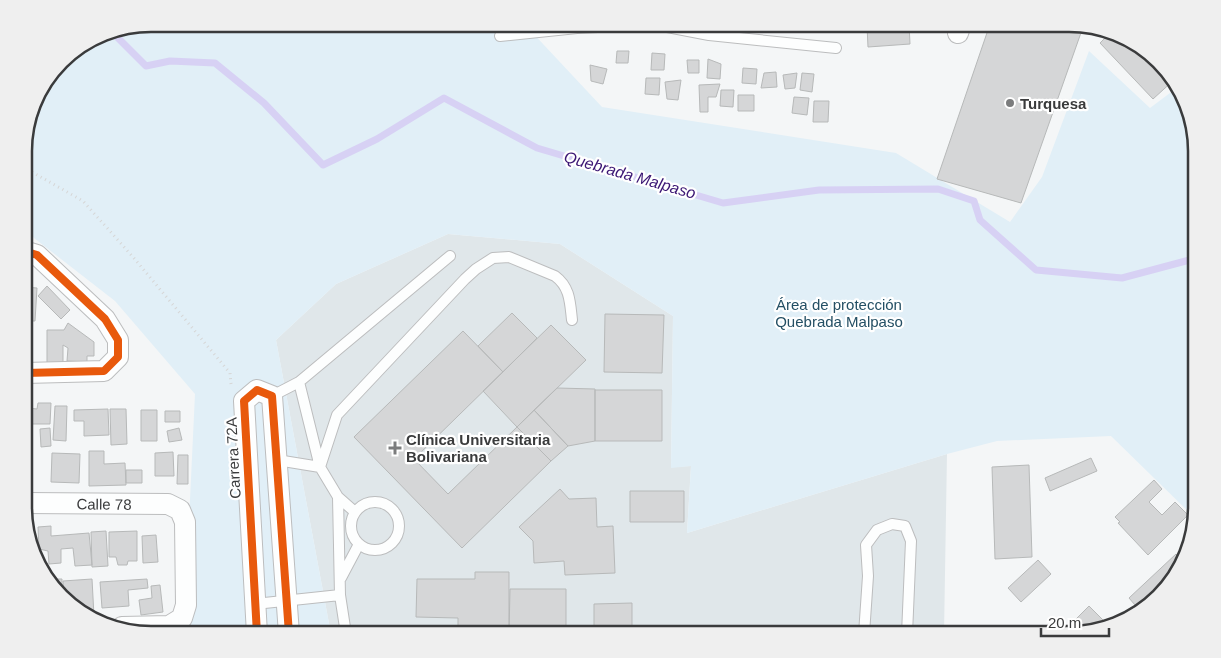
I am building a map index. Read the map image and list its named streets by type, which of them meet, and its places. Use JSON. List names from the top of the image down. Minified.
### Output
{"streets":{"street":["Carrera 72A","Calle 78"]},"water":["Quebrada Malpaso"],"parks":["Área de protección Quebrada Malpaso"],"places":{"other":["Turquesa"],"health":["Clínica Universitaria Bolivariana"]},"scale_bar":"20 m"}
